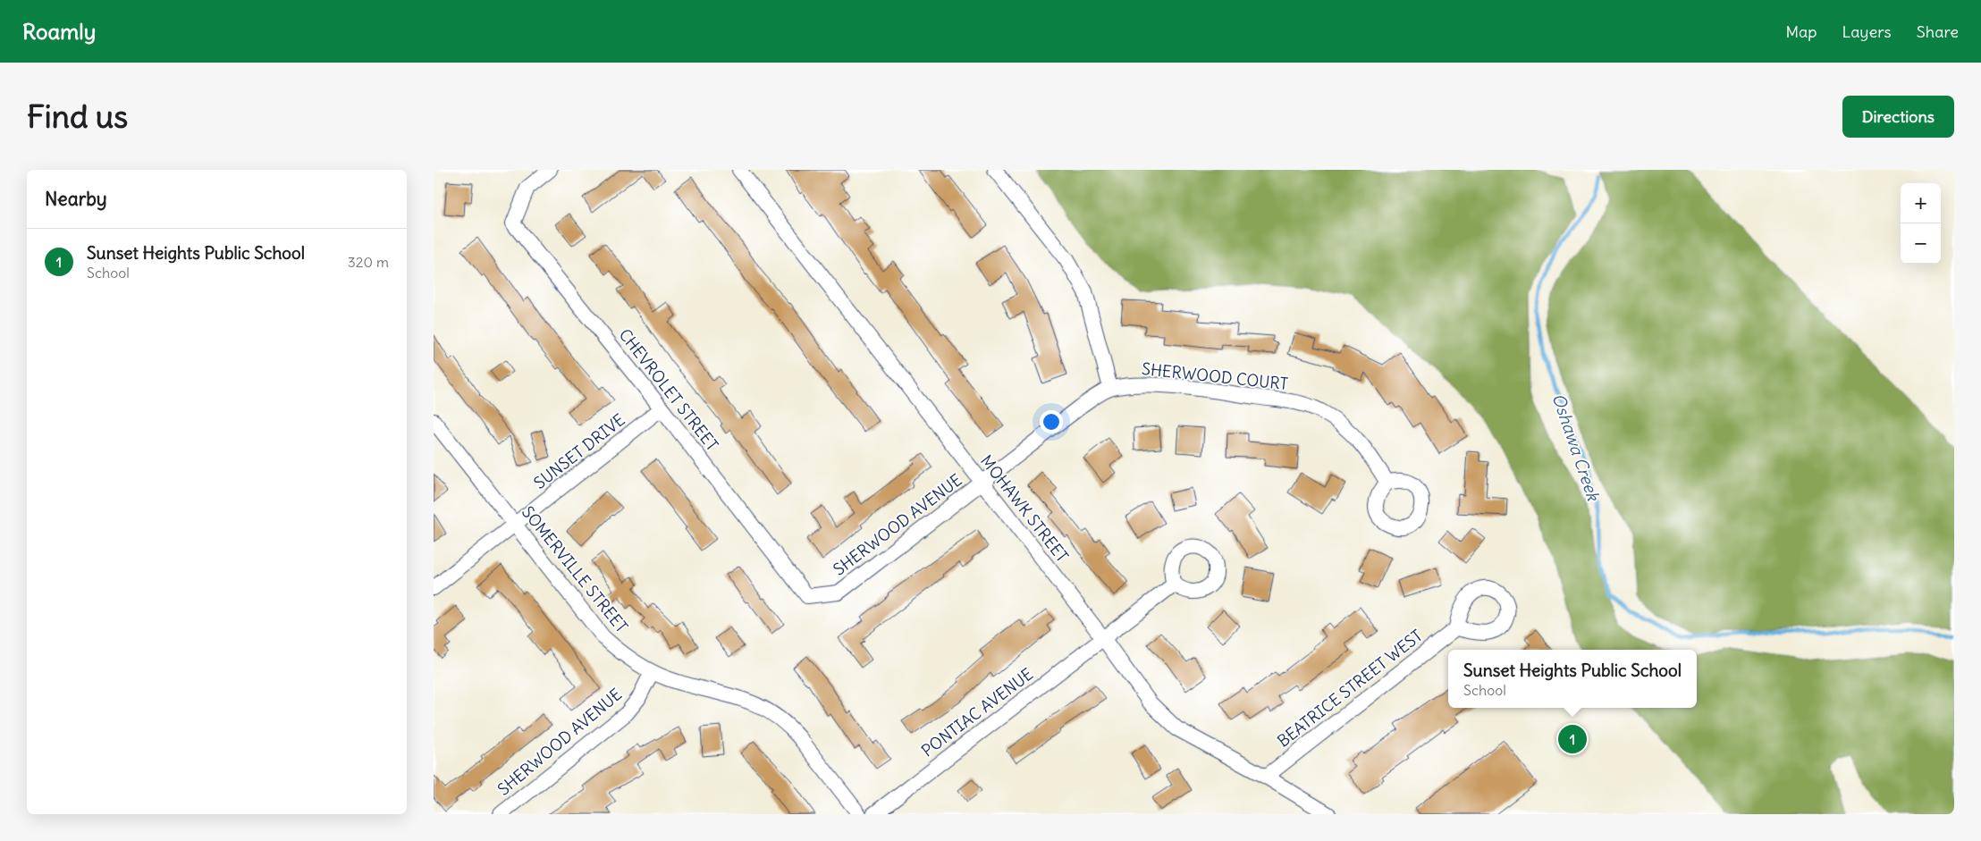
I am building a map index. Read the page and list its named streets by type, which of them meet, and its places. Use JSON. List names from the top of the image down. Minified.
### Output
{"streets":{"street":["SHERWOOD COURT","CHEVROLET STREET","SUNSET DRIVE","MOHAWK STREET","SHERWOOD AVENUE","SOMERVILLE STREET","BEATRICE STREET WEST","PONTIAC AVENUE"]},"crossings":[["SHERWOOD COURT","MOHAWK STREET"],["SHERWOOD COURT","SHERWOOD AVENUE"],["CHEVROLET STREET","SUNSET DRIVE"],["CHEVROLET STREET","SHERWOOD AVENUE"],["SUNSET DRIVE","SOMERVILLE STREET"],["MOHAWK STREET","SHERWOOD AVENUE"],["MOHAWK STREET","BEATRICE STREET WEST"],["MOHAWK STREET","PONTIAC AVENUE"],["SHERWOOD AVENUE","SOMERVILLE STREET"]],"water":["Oshawa Creek"],"page":{"header":"Roamly","nav":["Map","Layers","Share"],"buttons":"Directions","title":"Find us","heading":"Nearby","map_buttons":["+","−"],"list":[{"mark":"1","name":"Sunset Heights Public School","note":"School","value":"320 m"}],"popup":["Sunset Heights Public School","School"],"pins":"1"}}
